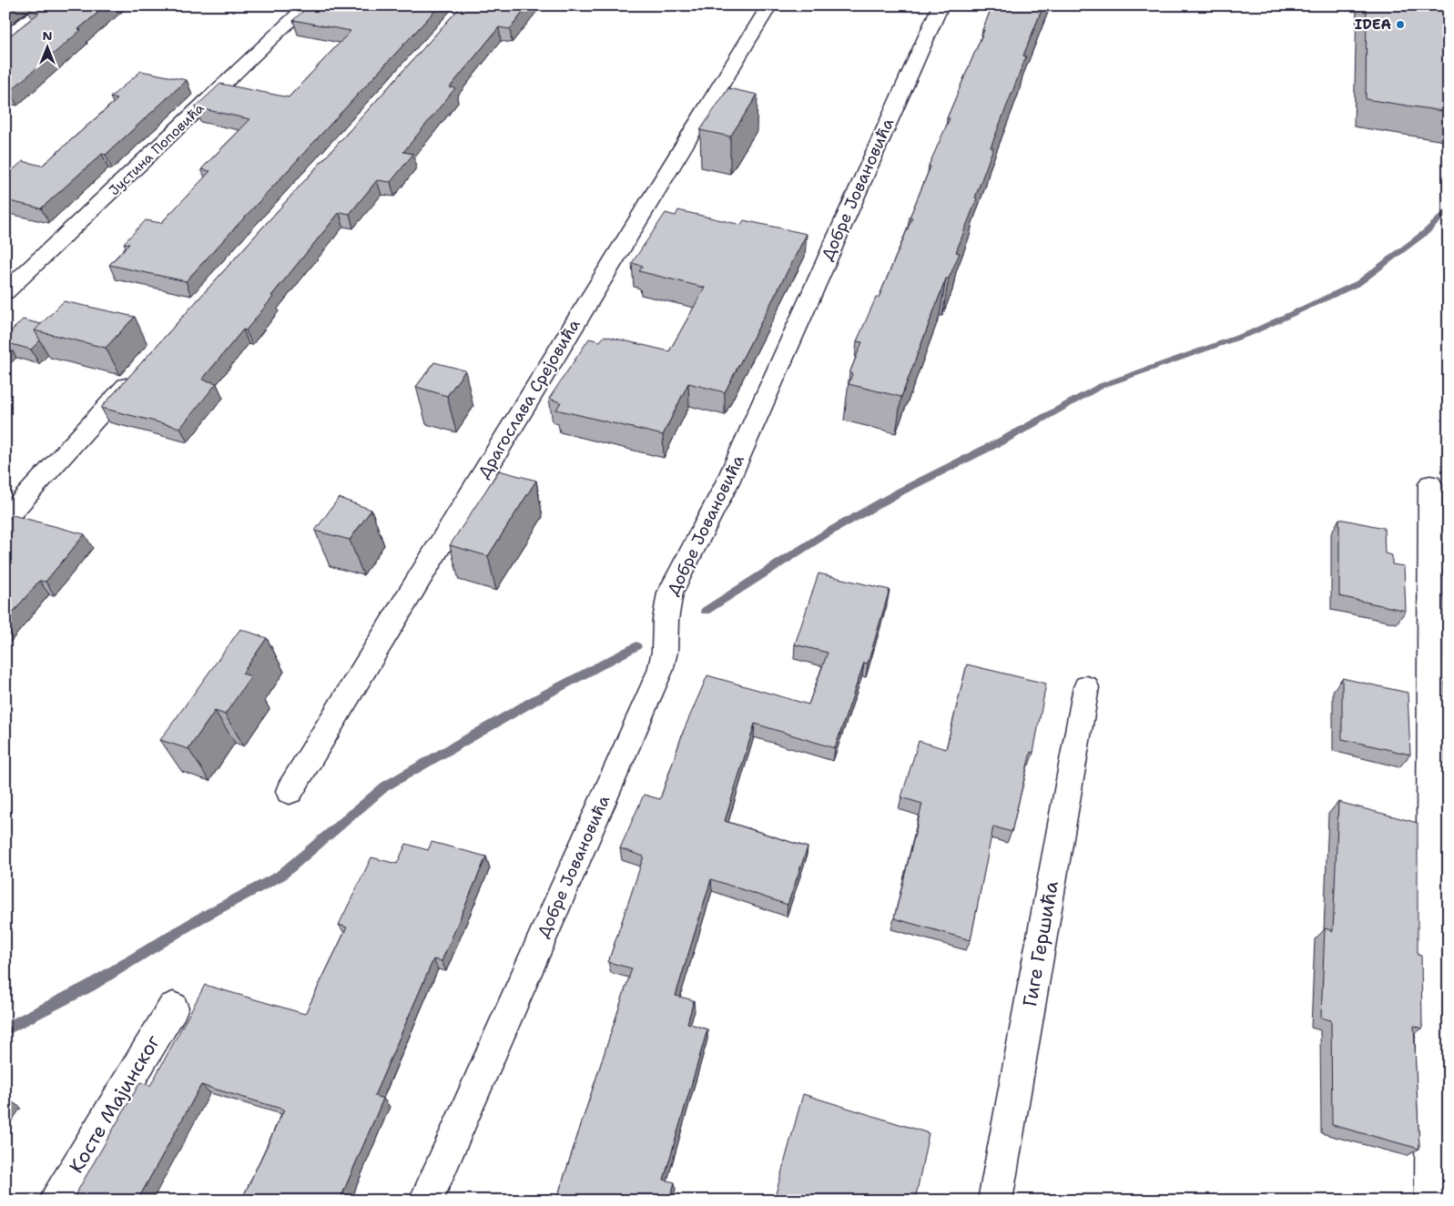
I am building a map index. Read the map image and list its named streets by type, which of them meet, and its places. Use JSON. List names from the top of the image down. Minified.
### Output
{"streets":{"street":["Јустина Поповића","Добре Јовановића","Драгослава Срејовића","Гиге Гершића","Косте Мајинског"]},"places":["IDEA"],"north":"top"}
